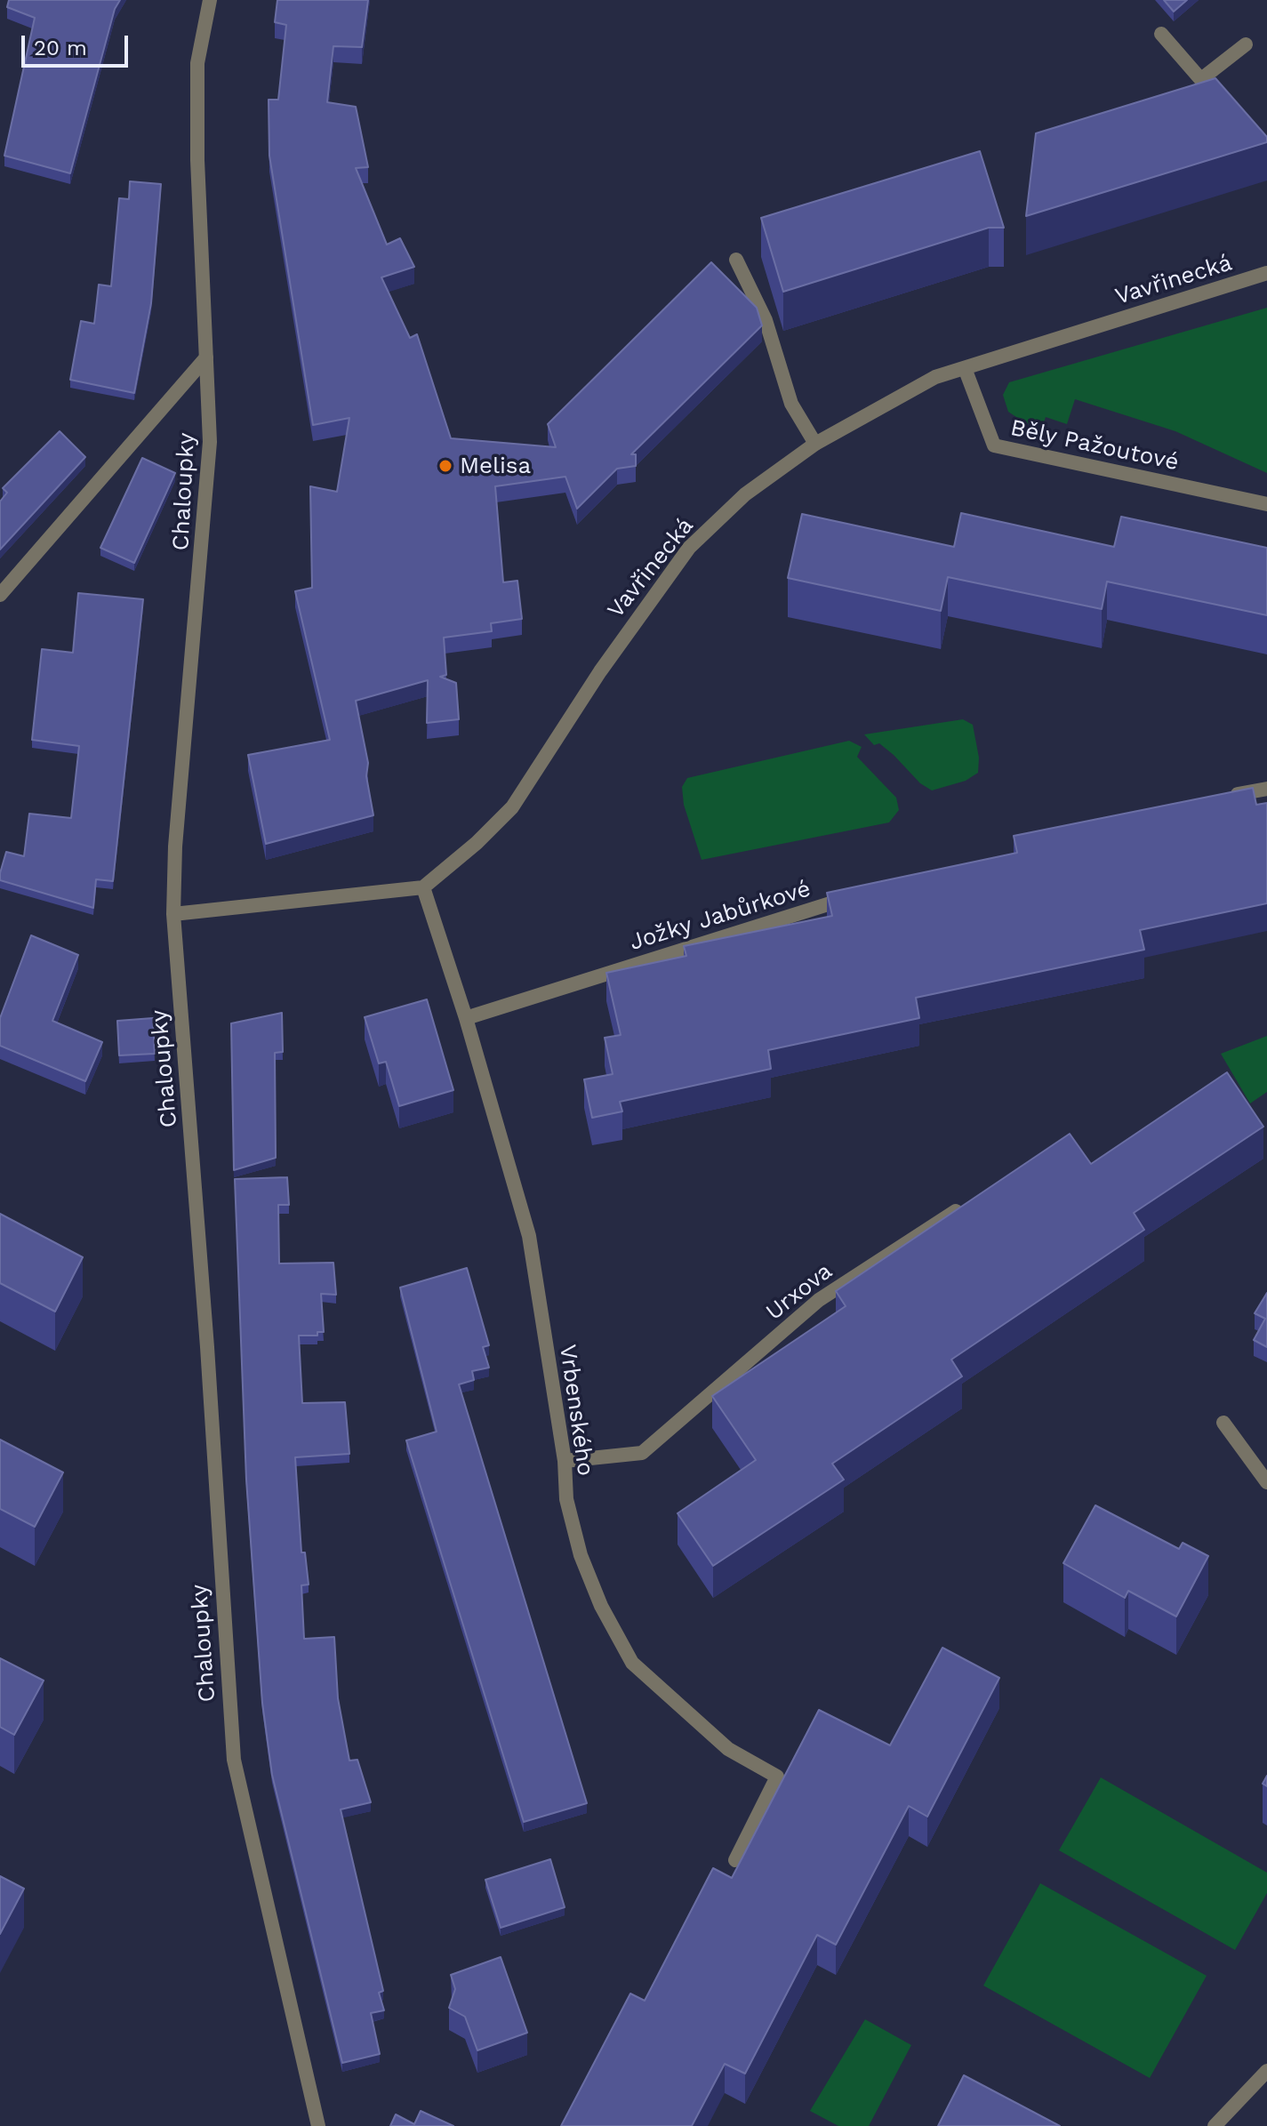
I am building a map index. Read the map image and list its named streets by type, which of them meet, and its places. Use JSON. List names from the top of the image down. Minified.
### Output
{"streets":{"street":["Vavřinecká","Běly Pažoutové","Chaloupky","Jožky Jabůrkové","Urxova","Vrbenského"]},"crossings":[["Vavřinecká","Běly Pažoutové"],["Vavřinecká","Vrbenského"],["Jožky Jabůrkové","Vrbenského"],["Urxova","Vrbenského"]],"places":["Melisa"],"scale_bar":"20 m"}
